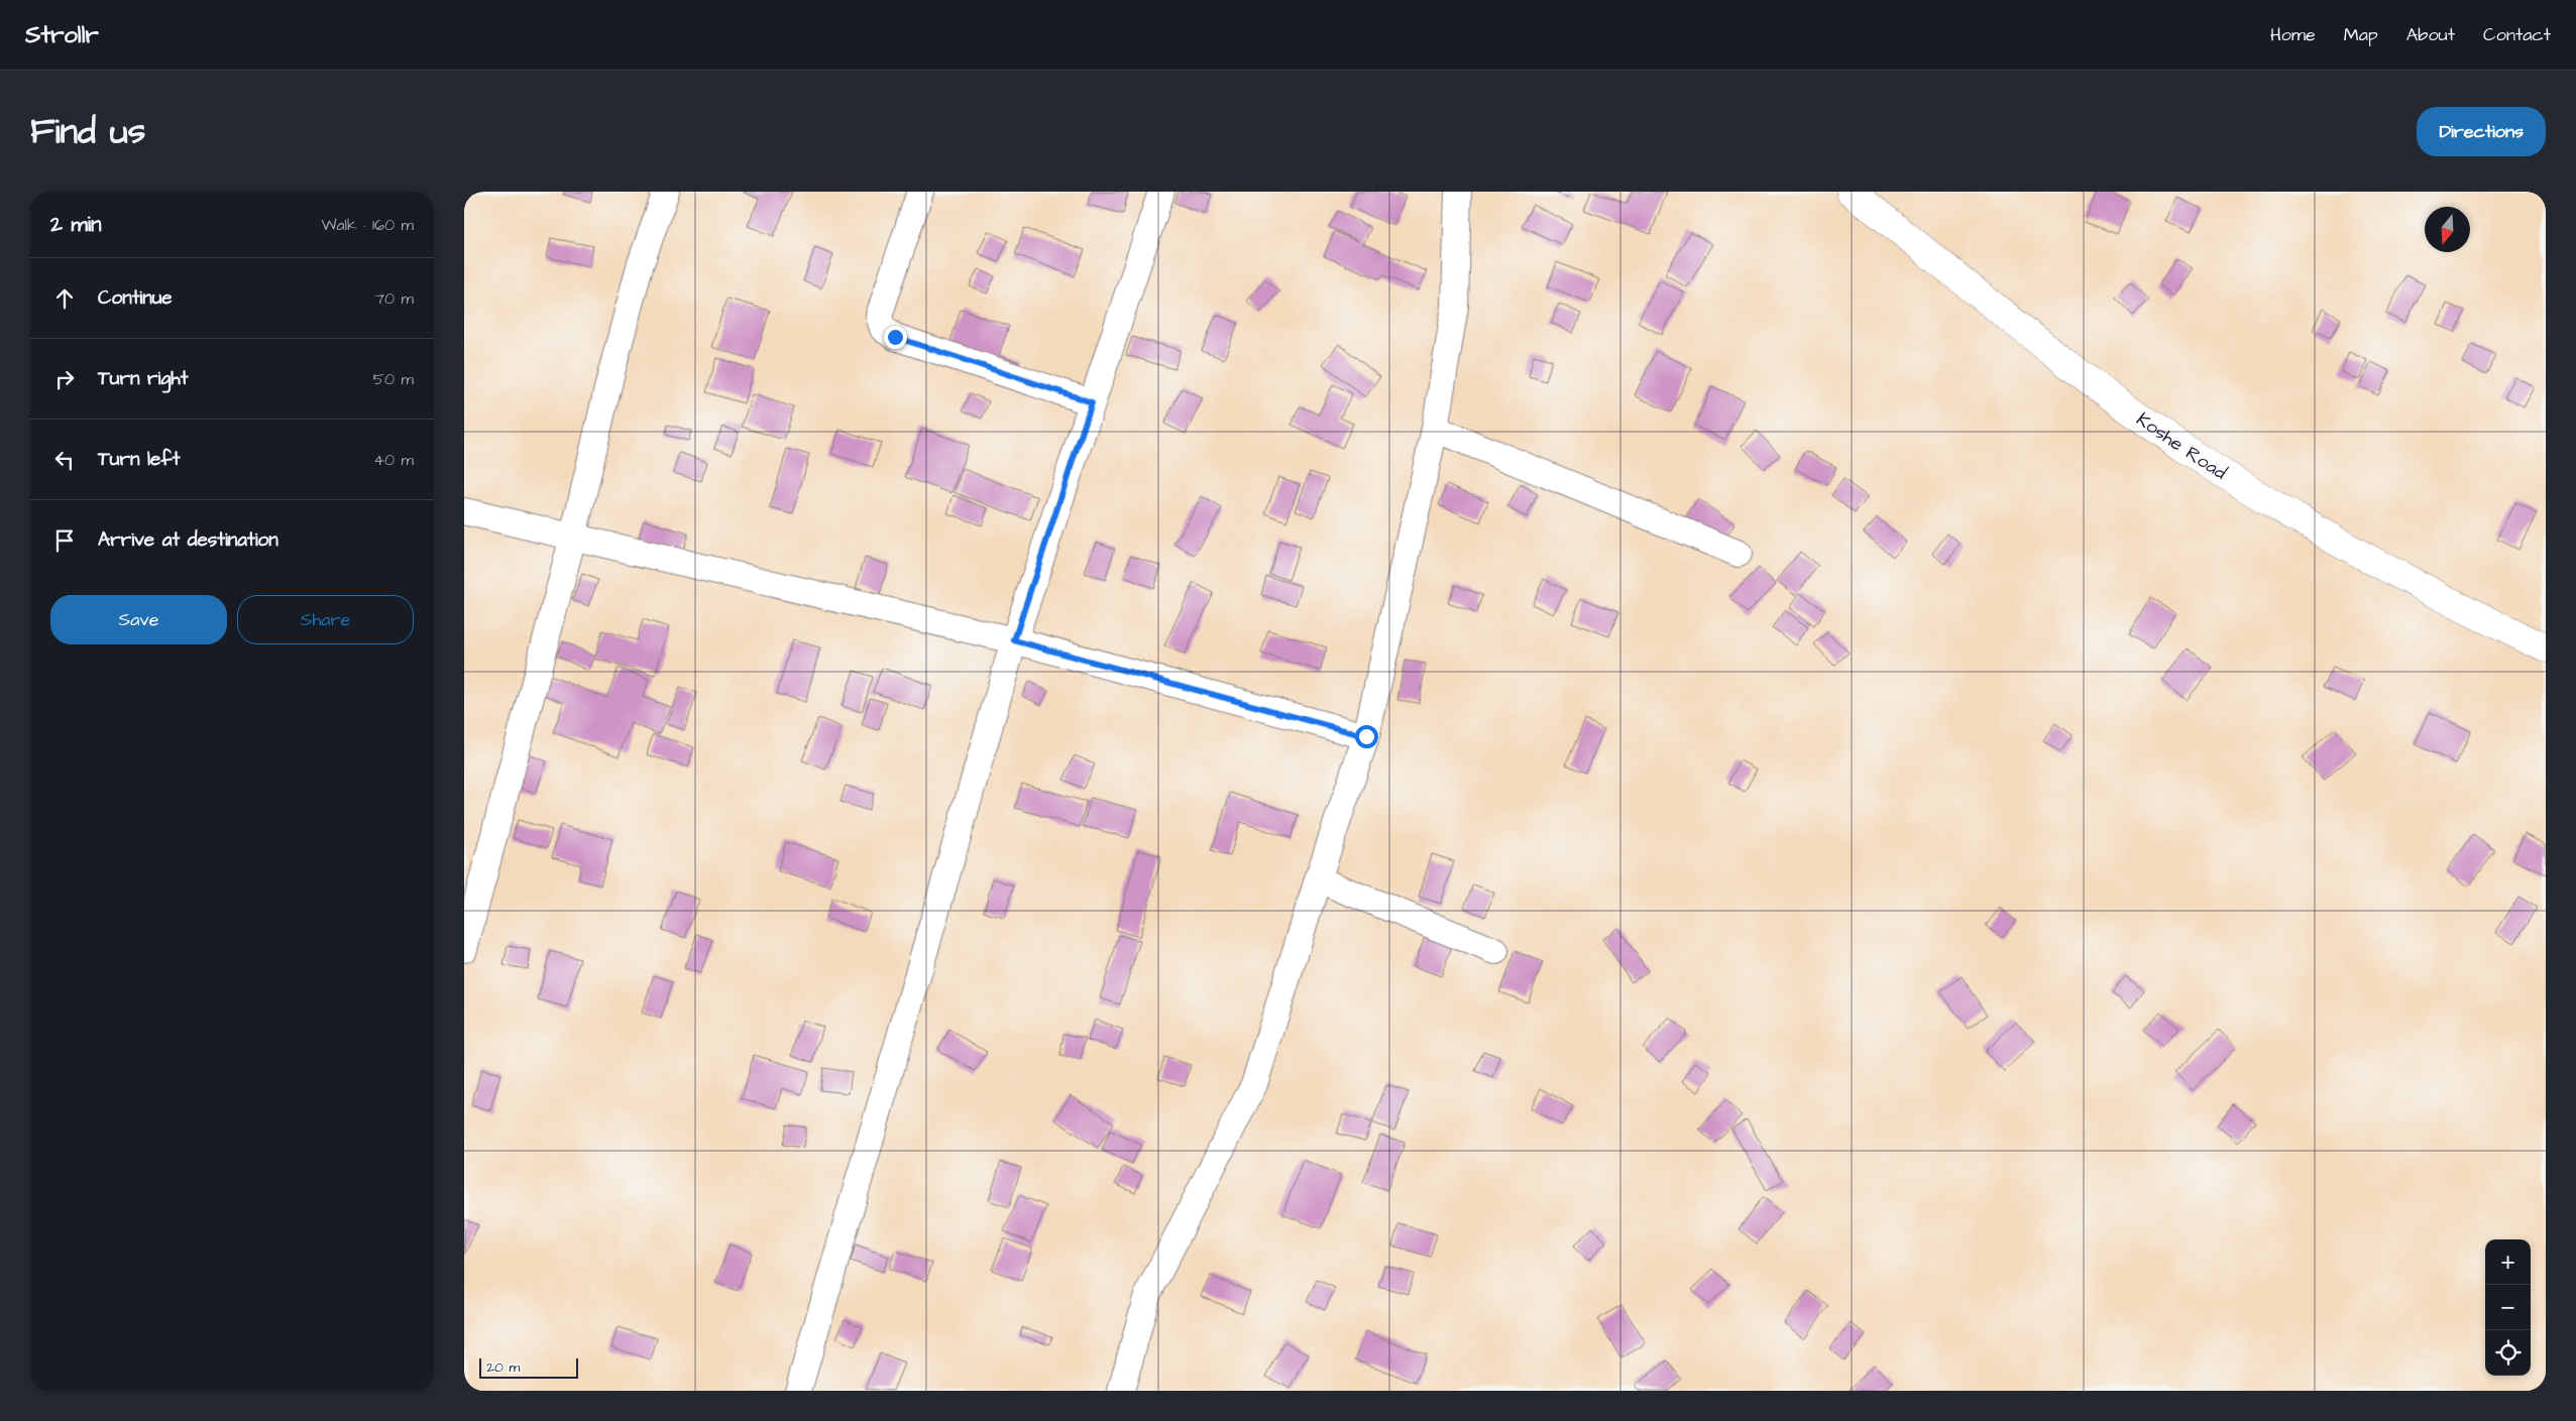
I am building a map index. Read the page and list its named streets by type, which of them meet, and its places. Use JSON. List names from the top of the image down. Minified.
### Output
{"streets":{"main road":["Koshe Road"]},"scale_bar":"20 m","north":"bottom","page":{"header":"Strollr","nav":["Home","Map","About","Contact"],"title":"Find us","buttons":["Directions",["Save","Share"]],"heading":["2 min","Walk · 160 m"],"list":[["Continue","70 m"],["Turn right","50 m"],["Turn left","40 m"],"Arrive at destination"],"map_buttons":["+","−"],"scale":"20 m"}}
